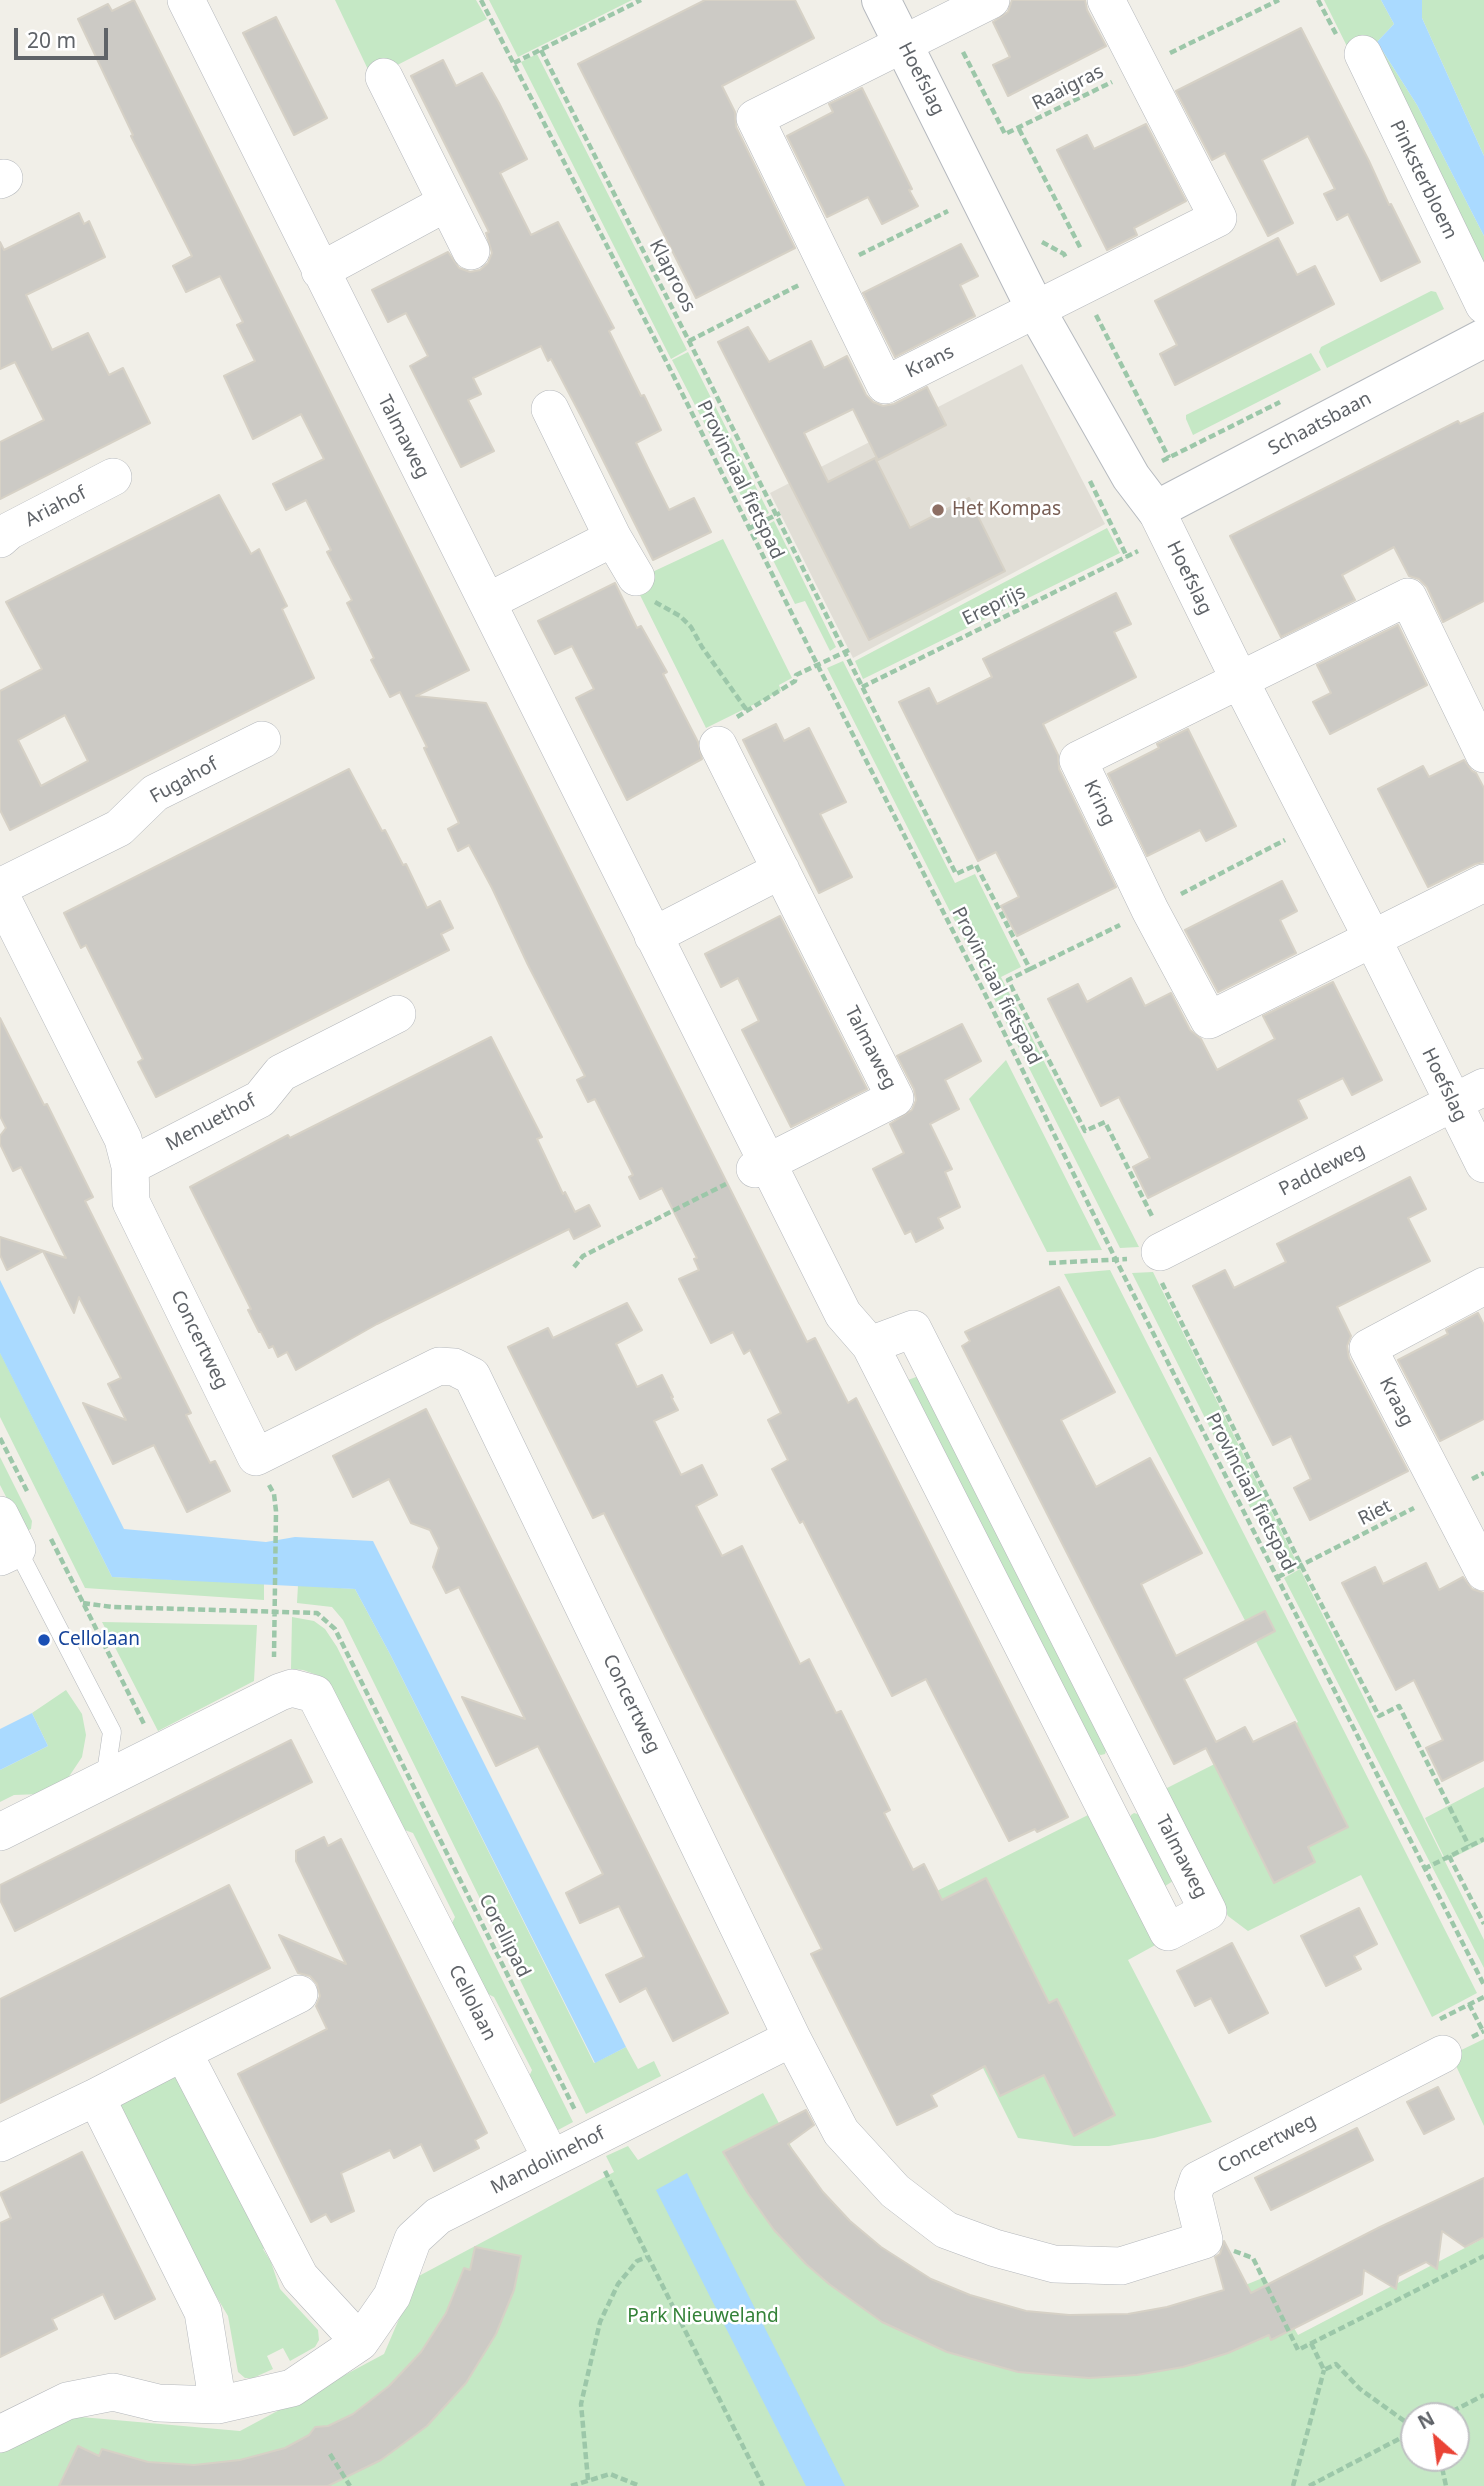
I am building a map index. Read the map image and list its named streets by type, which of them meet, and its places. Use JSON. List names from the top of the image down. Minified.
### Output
{"streets":{"street":["Hoefslag","Pinksterbloem","Krans","Schaatsbaan","Talmaweg","Ariahof","Fugahof","Kring","Menuethof","Paddeweg","Concertweg","Kraag","Cellolaan","Mandolinehof"],"path":["Raaigras","Klaproos","Provinciaal fietspad","Ereprijs","Riet","Corellipad"]},"crossings":[["Hoefslag","Krans"],["Hoefslag","Schaatsbaan"],["Hoefslag","Kring"],["Hoefslag","Paddeweg"],["Raaigras","Krans"],["Klaproos","Ereprijs"],["Klaproos","Paddeweg"],["Provinciaal fietspad","Riet"],["Menuethof","Concertweg"],["Concertweg","Mandolinehof"],["Kraag","Riet"],["Corellipad","Cellolaan"],["Corellipad","Mandolinehof"],["Cellolaan","Mandolinehof"]],"parks":["Park Nieuweland"],"places":["Het Kompas","Cellolaan"],"scale_bar":"20 m","north":"top left"}
